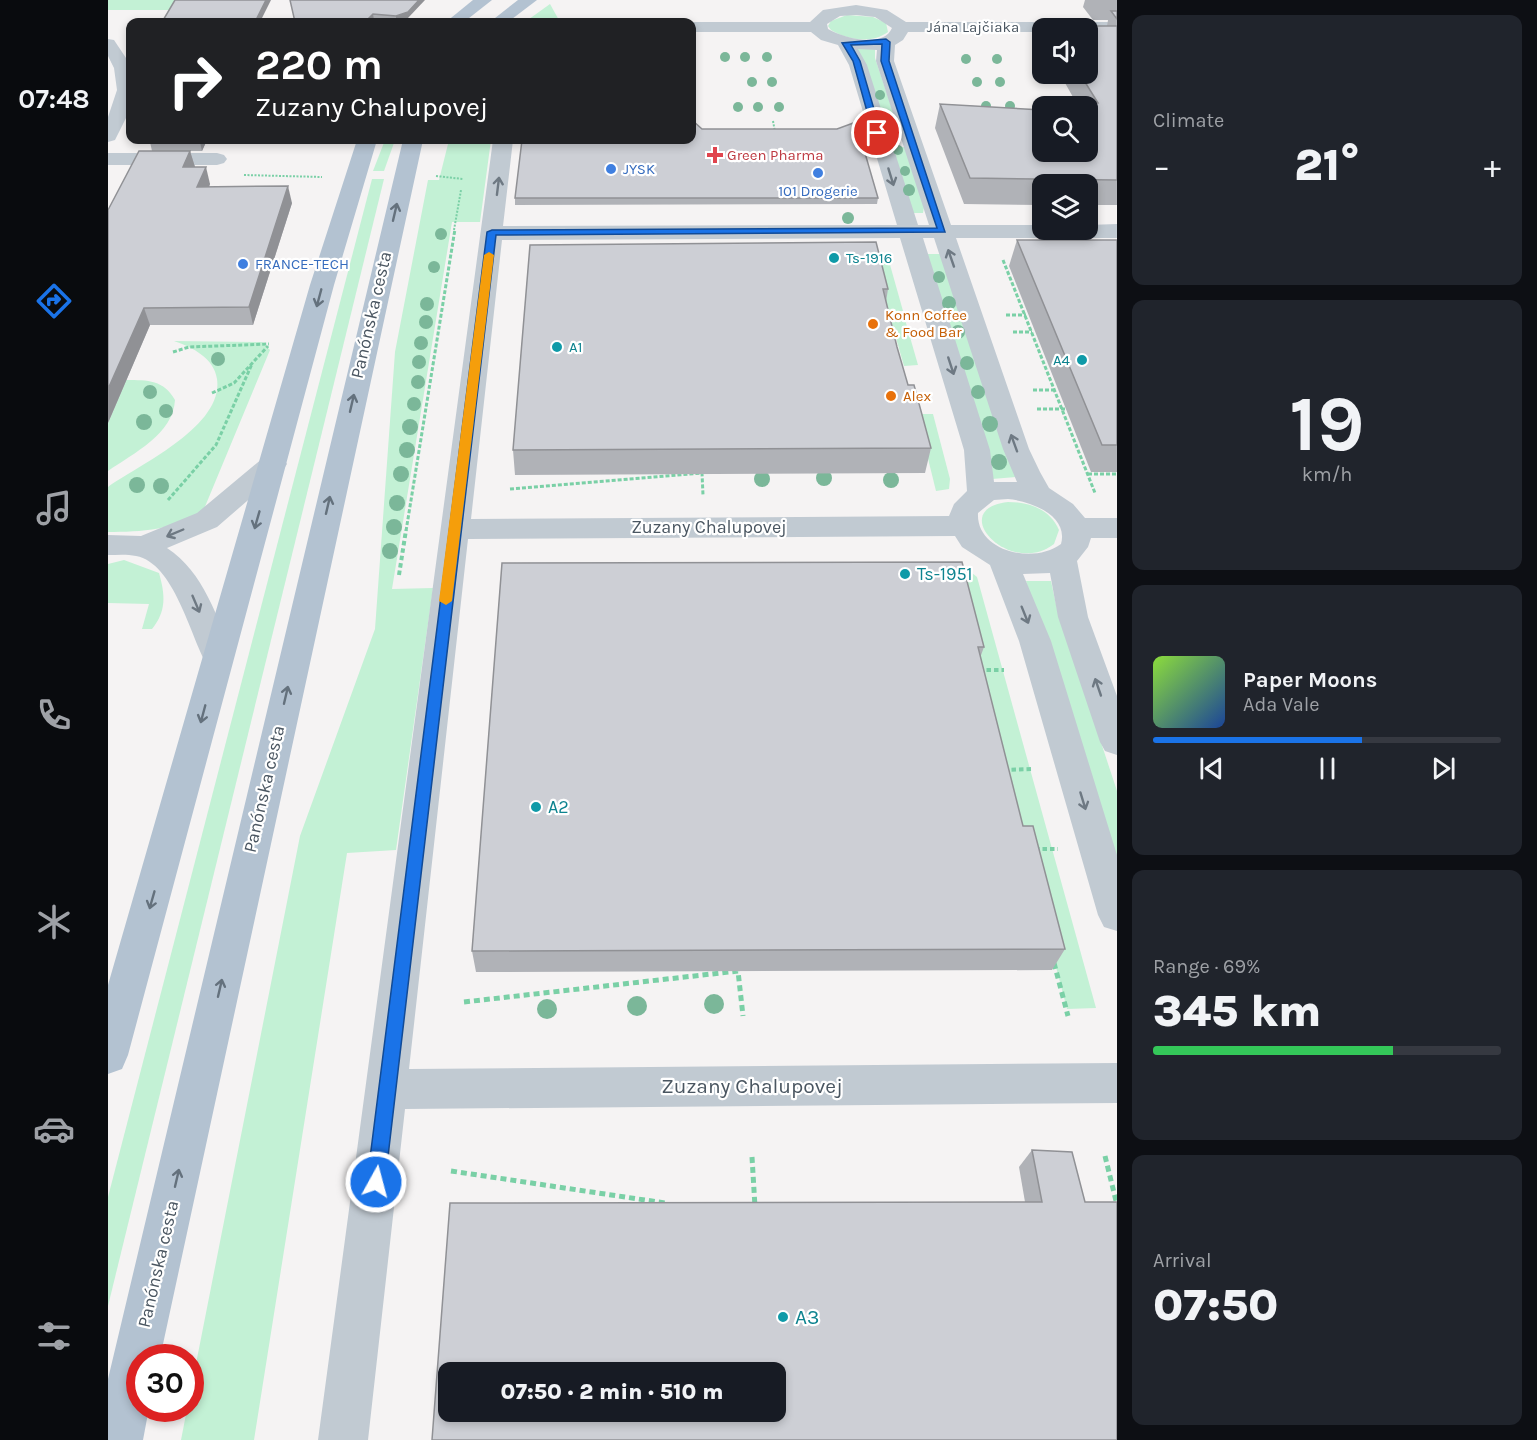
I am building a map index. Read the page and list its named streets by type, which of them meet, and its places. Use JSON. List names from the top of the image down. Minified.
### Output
{"streets":{"main road":["Panónska cesta"],"street":["Jána Lajčiaka","Zuzany Chalupovej"]},"places":{"health":["Green Pharma"],"other":["JYSK","101 Drogerie","Ts-1916","FRANCE-TECH","Konn Coffee & Food Bar","A1","A4","Alex","Ts-1951","A2","A3"]},"page":{"tabs":"07:48","tile":["Climate",["19","km/h"],["Range · 69%","345 km"],["Arrival","07:50"]],"turn":["220 m","Zuzany Chalupovej"],"heat":["−","21°","+"],"song":["Paper Moons","Ada Vale"],"limit":"30","trip":"07:50 · 2 min · 510 m"}}
